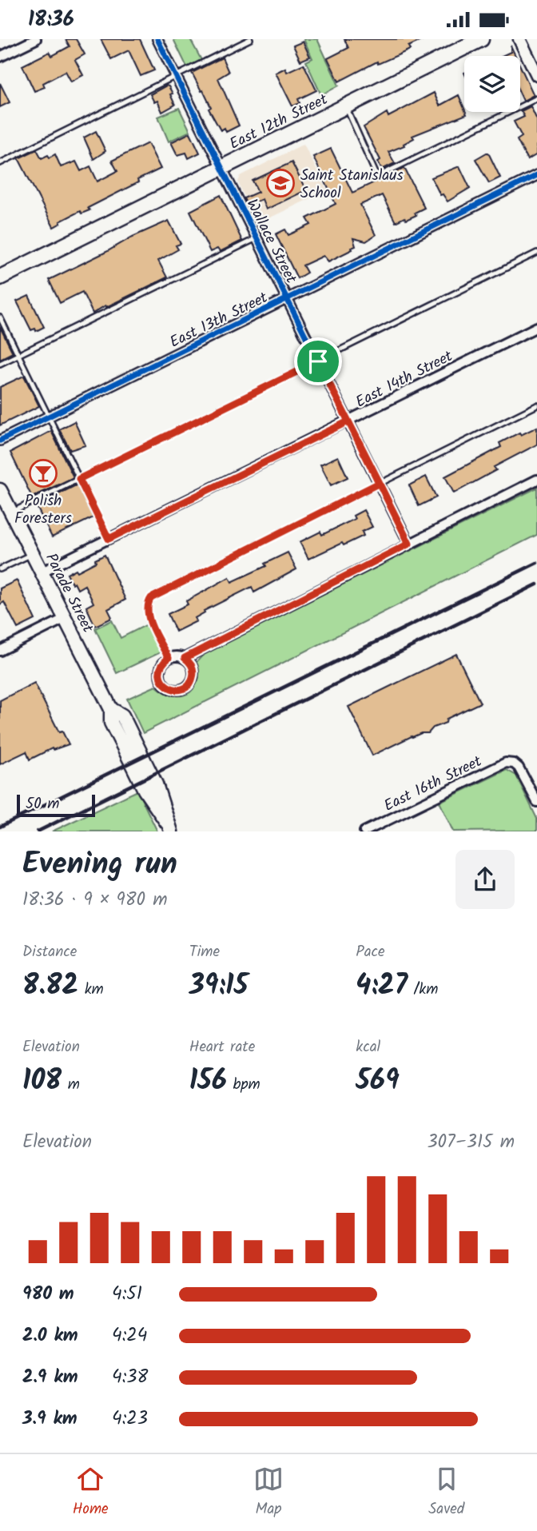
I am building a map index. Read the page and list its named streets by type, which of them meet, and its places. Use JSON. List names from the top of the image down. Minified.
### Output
{"streets":{"main road":["East 12th Street","Parade Street"],"street":["Wallace Street","East 13th Street","East 14th Street","East 16th Street"]},"crossings":[["East 12th Street","Wallace Street"],["Wallace Street","East 13th Street"],["Wallace Street","East 14th Street"],["East 14th Street","Parade Street"]],"places":{"school or university":["Saint Stanislaus School"],"bar":["Polish Foresters"]},"scale_bar":"50 m","page":{"status":"18:36","scale":"50 m","heading":["Evening run","18:36 · 9 × 980 m"],"stats":[["Distance","8.82 km"],["Time","39:15"],["Pace","4:27 /km"],["Elevation","108 m"],["Heart rate","156 bpm"],["kcal","569"]],"chart":["Elevation","307–315 m"],"list":[{"name":"980 m","note":"4:51"},{"name":"2.0 km","note":"4:24"},{"name":"2.9 km","note":"4:38"},{"name":"3.9 km","note":"4:23"}],"tabs":["Home","Map","Saved"]}}
